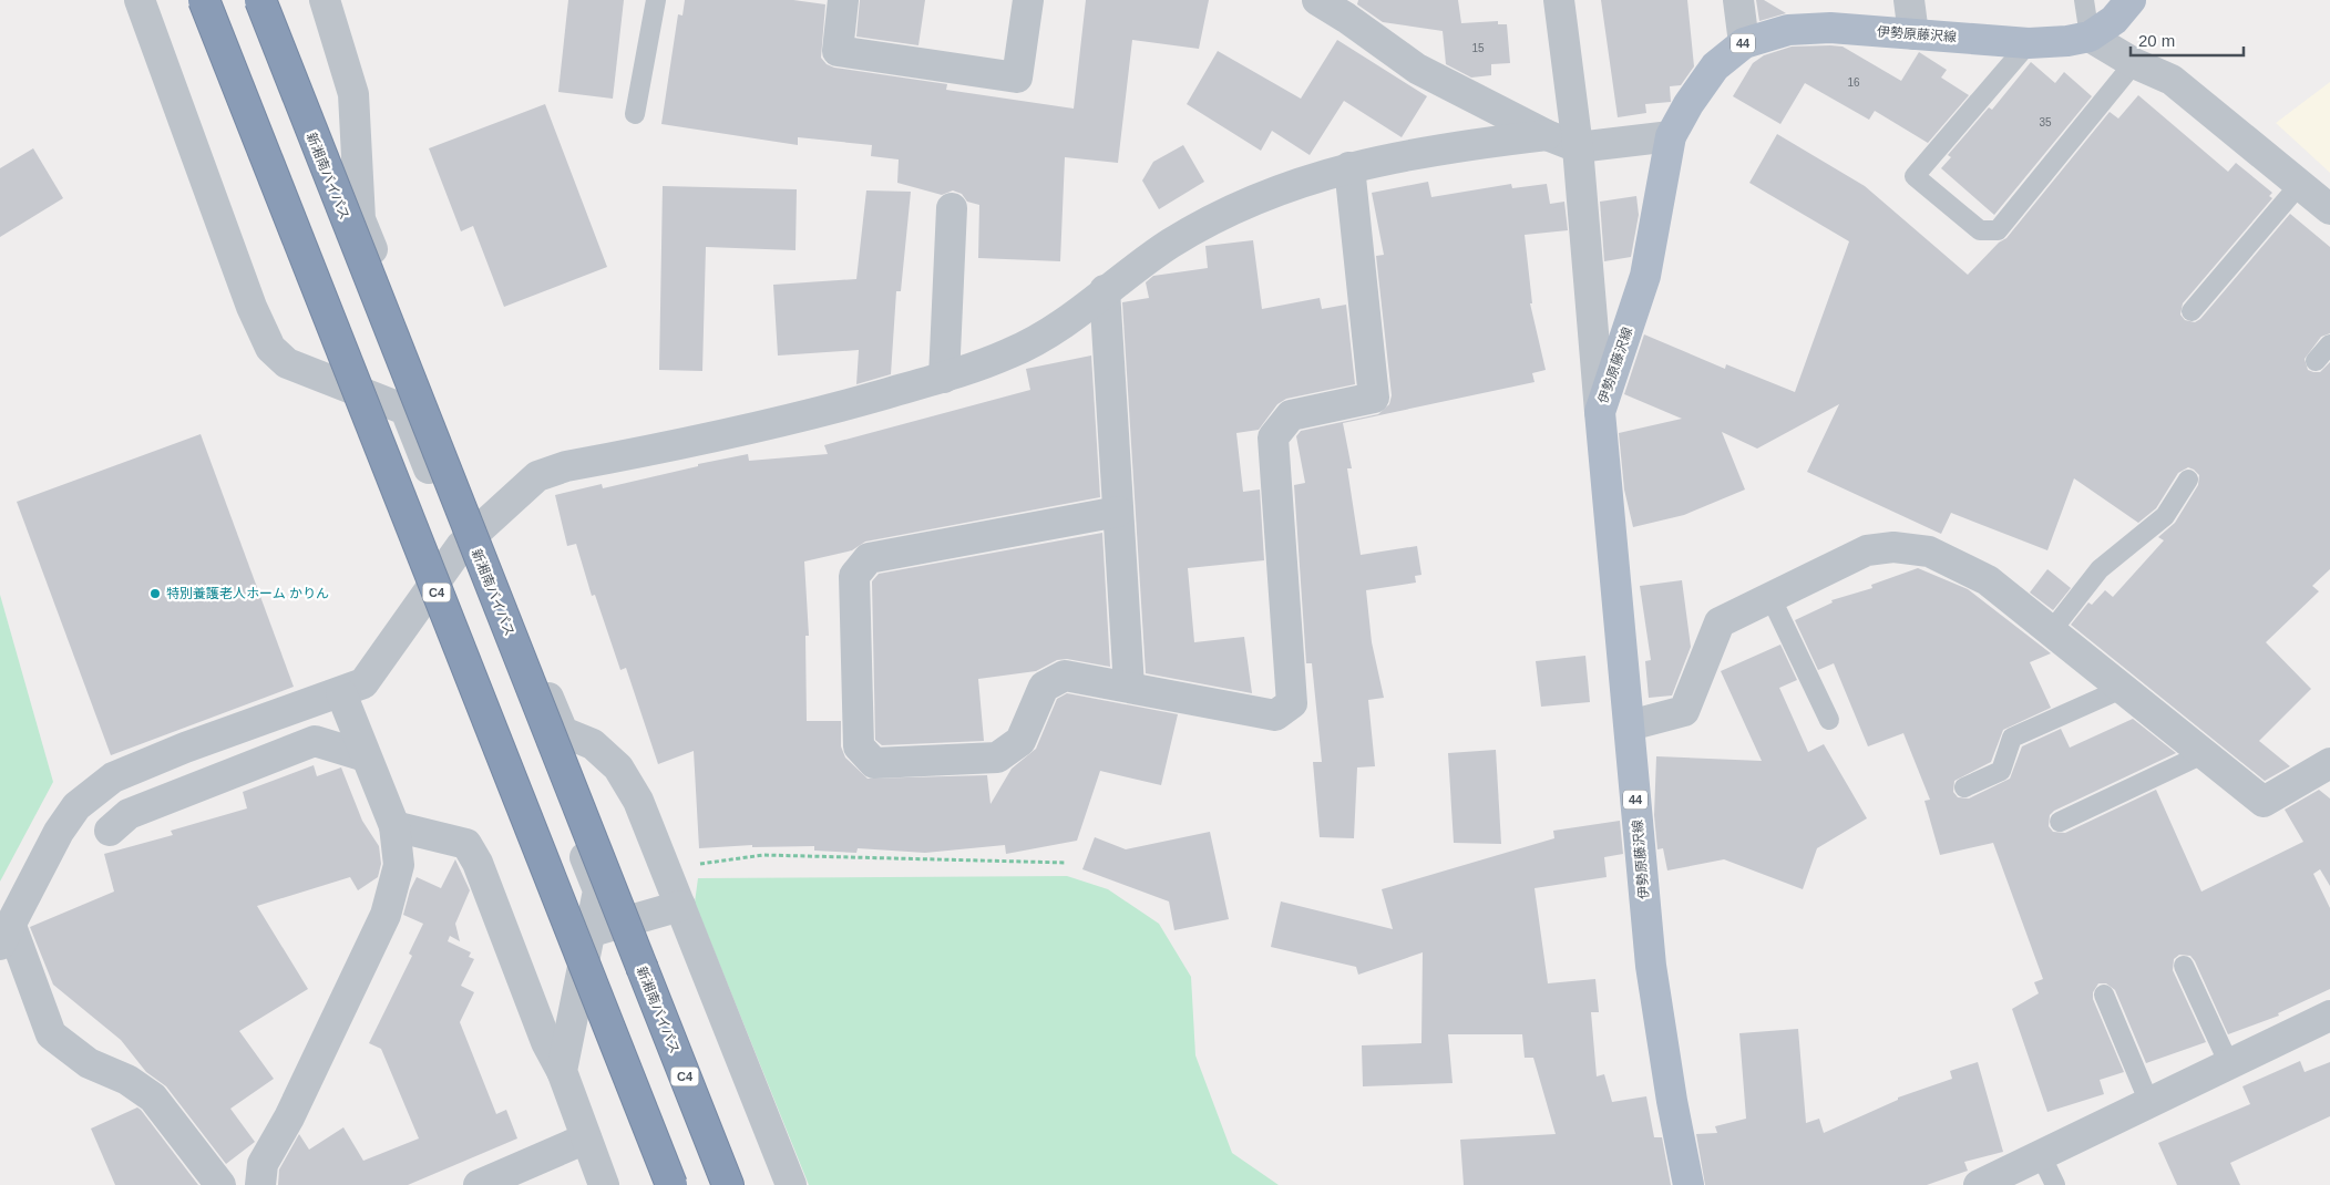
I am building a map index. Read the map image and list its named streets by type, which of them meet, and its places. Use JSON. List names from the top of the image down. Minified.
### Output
{"streets":{"highway":["新湘南バイパス","C4"],"main road":["伊勢原藤沢線","44"]},"places":["特別養護老人ホーム かりん"],"house_numbers":["15","16","35"],"scale_bar":"20 m"}
